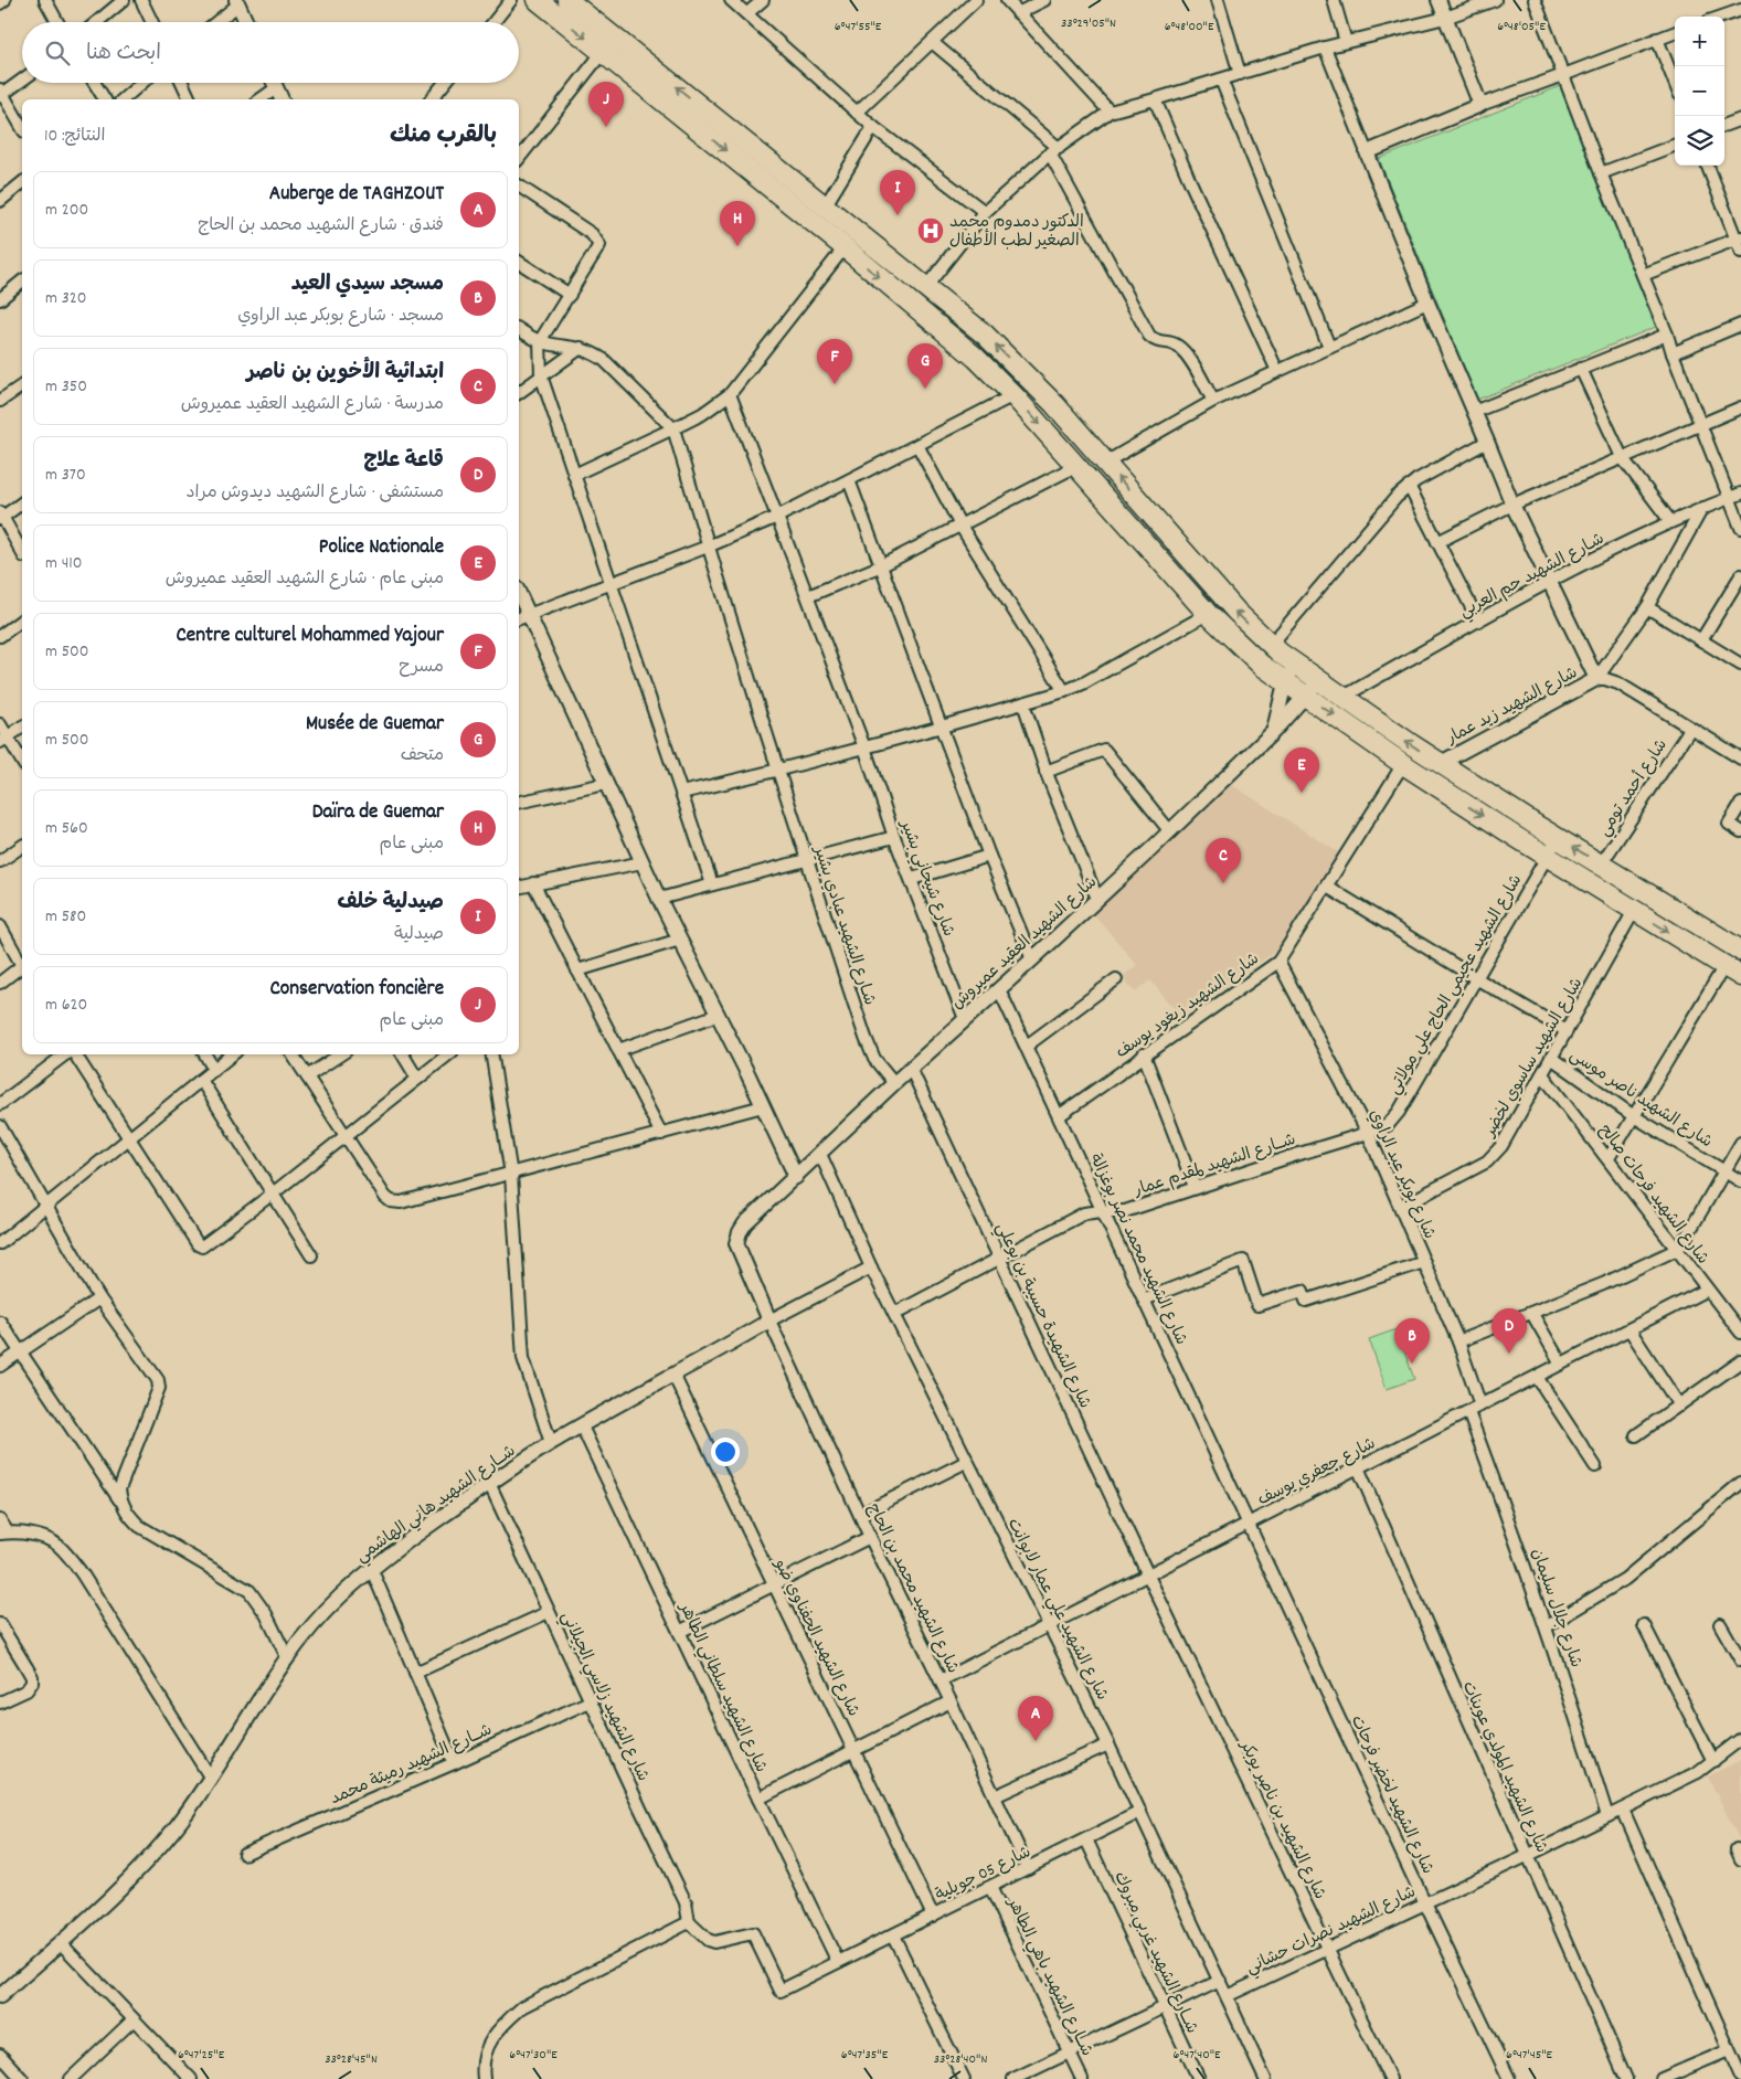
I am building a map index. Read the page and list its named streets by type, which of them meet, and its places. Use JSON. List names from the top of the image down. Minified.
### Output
{"streets":{"street":["شـارع الشهيد حم العربي","شارع الشهيد زيد عمار","شارع أحمد تومي","شارع شيحاني بشير","شـارع الشهيد عبادي بشير","شارع الشهيد العقيد عميروش","شارع الشهيد عجيمي الحاج علي مولاتي","شارع الشهيد زيغود يوسف","شارع الشهيد ساسوي لخضر","شارع الشهيد ناصر موسى","شــارع الشهيد لمقدم عمار","شارع بوبكر عبد الراوي","شارع الشهيد فرحات صالح","شارع الشهيد محمد نصر بوغزالة","شارع الشهيدة حسيبة بن بوعلي","شارع جعفري يوسف","شــارع الشهيد هاني الهاشمي","شارع الشهيد محمد بن الحاج","شارع جلال سليمان","شارع الشهيد علي عمار لابوانت","شارع الشهيد الحفناوي ضو","شارع الشهيد سلطاني الطاهر","شارع الشهيد زلاسي الجيلاني","شــارع الشهيد رميثة محمد","شارع الشهيد المولدي عوينات","شارع الشهيد لخضر فرحات","شارع الشهيد بن ناصر بوبكر","شارع 05 جويلية","شارع الشهيد نصرات حشاني","شــارع الشهيد غربي مبروك","شــارع الشهيد باهي الطاهر"]},"crossings":[["شـارع الشهيد حم العربي","شارع الشهيد زيد عمار"],["شارع شيحاني بشير","شارع الشهيد العقيد عميروش"],["شـارع الشهيد عبادي بشير","شارع الشهيد العقيد عميروش"],["شارع الشهيد العقيد عميروش","شارع الشهيد محمد نصر بوغزالة"],["شارع الشهيد العقيد عميروش","شارع الشهيدة حسيبة بن بوعلي"],["شارع الشهيد العقيد عميروش","شــارع الشهيد هاني الهاشمي"],["شارع الشهيد العقيد عميروش","شارع الشهيد محمد بن الحاج"],["شارع الشهيد العقيد عميروش","شارع الشهيد علي عمار لابوانت"],["شارع الشهيد عجيمي الحاج علي مولاتي","شــارع الشهيد لمقدم عمار"],["شارع الشهيد عجيمي الحاج علي مولاتي","شارع بوبكر عبد الراوي"],["شارع الشهيد زيغود يوسف","شارع بوبكر عبد الراوي"],["شارع الشهيد زيغود يوسف","شارع الشهيد محمد نصر بوغزالة"],["شارع الشهيد ساسوي لخضر","شارع الشهيد ناصر موسى"],["شارع الشهيد ساسوي لخضر","شارع بوبكر عبد الراوي"],["شارع الشهيد ساسوي لخضر","شارع الشهيد فرحات صالح"],["شــارع الشهيد لمقدم عمار","شارع بوبكر عبد الراوي"],["شــارع الشهيد لمقدم عمار","شارع الشهيد محمد نصر بوغزالة"],["شــارع الشهيد لمقدم عمار","شارع الشهيدة حسيبة بن بوعلي"],["شــارع الشهيد لمقدم عمار","شارع الشهيد علي عمار لابوانت"],["شارع بوبكر عبد الراوي","شارع جعفري يوسف"],["شارع الشهيد فرحات صالح","شارع جعفري يوسف"],["شارع الشهيد محمد نصر بوغزالة","شارع جعفري يوسف"],["شارع الشهيد محمد نصر بوغزالة","شارع الشهيد لخضر فرحات"],["شارع الشهيدة حسيبة بن بوعلي","شارع جعفري يوسف"],["شارع الشهيدة حسيبة بن بوعلي","شارع الشهيد بن ناصر بوبكر"],["شارع جعفري يوسف","شارع الشهيد محمد بن الحاج"],["شارع جعفري يوسف","شارع جلال سليمان"],["شارع جعفري يوسف","شارع الشهيد علي عمار لابوانت"],["شارع جعفري يوسف","شارع الشهيد المولدي عوينات"],["شارع جعفري يوسف","شارع الشهيد لخضر فرحات"],["شارع جعفري يوسف","شارع الشهيد بن ناصر بوبكر"],["شــارع الشهيد هاني الهاشمي","شارع الشهيد محمد بن الحاج"],["شــارع الشهيد هاني الهاشمي","شارع الشهيد علي عمار لابوانت"],["شــارع الشهيد هاني الهاشمي","شارع الشهيد الحفناوي ضو"],["شــارع الشهيد هاني الهاشمي","شارع الشهيد سلطاني الطاهر"],["شــارع الشهيد هاني الهاشمي","شارع الشهيد زلاسي الجيلاني"],["شارع الشهيد محمد بن الحاج","شارع 05 جويلية"],["شارع جلال سليمان","شارع الشهيد نصرات حشاني"],["شارع الشهيد علي عمار لابوانت","شارع 05 جويلية"],["شارع الشهيد علي عمار لابوانت","شارع الشهيد نصرات حشاني"],["شارع الشهيد الحفناوي ضو","شارع 05 جويلية"],["شارع الشهيد سلطاني الطاهر","شارع 05 جويلية"],["شارع الشهيد زلاسي الجيلاني","شــارع الشهيد رميثة محمد"],["شارع الشهيد زلاسي الجيلاني","شارع 05 جويلية"],["شارع الشهيد المولدي عوينات","شارع الشهيد نصرات حشاني"],["شارع الشهيد لخضر فرحات","شارع الشهيد نصرات حشاني"],["شارع الشهيد بن ناصر بوبكر","شارع الشهيد نصرات حشاني"],["شارع 05 جويلية","شــارع الشهيد غربي مبروك"],["شارع 05 جويلية","شــارع الشهيد باهي الطاهر"]],"places":{"hospital":["الدكتور دمدوم محمد الصغير لطب الأطفال"]},"page":{"map_buttons":["+","−"],"search":"ابحث هنا","pins":["J","I","H","F","G","E","C","D","B","A"],"heading":["بالقرب منك","النتائج: 10"],"list":[{"mark":"A","name":"Auberge de TAGHZOUT","note":"فندق · شارع الشهيد محمد بن الحاج","value":"200 m"},{"mark":"B","name":"مسجد سيدي العيد","note":"مسجد · شارع بوبكر عبد الراوي","value":"320 m"},{"mark":"C","name":"ابتدائية الأخوين بن ناصر","note":"مدرسة · شارع الشهيد العقيد عميروش","value":"350 m"},{"mark":"D","name":"قاعة علاج","note":"مستشفى · شارع الشهيد ديدوش مراد","value":"370 m"},{"mark":"E","name":"Police Nationale","note":"مبنى عام · شارع الشهيد العقيد عميروش","value":"410 m"},{"mark":"F","name":"Centre culturel Mohammed Yajour","note":"مسرح","value":"500 m"},{"mark":"G","name":"Musée de Guemar","note":"متحف","value":"500 m"},{"mark":"H","name":"Daïra de Guemar","note":"مبنى عام","value":"560 m"},{"mark":"I","name":"صيدلية خلف","note":"صيدلية","value":"580 m"},{"mark":"J","name":"Conservation foncière","note":"مبنى عام","value":"620 m"}]},"coordinates":["33°29'05\"N","6°47'55\"E","6°48'00\"E","6°48'05\"E","6°47'25\"E","6°47'30\"E","6°47'35\"E","6°47'40\"E","6°47'45\"E","33°28'45\"N","33°28'40\"N"]}
